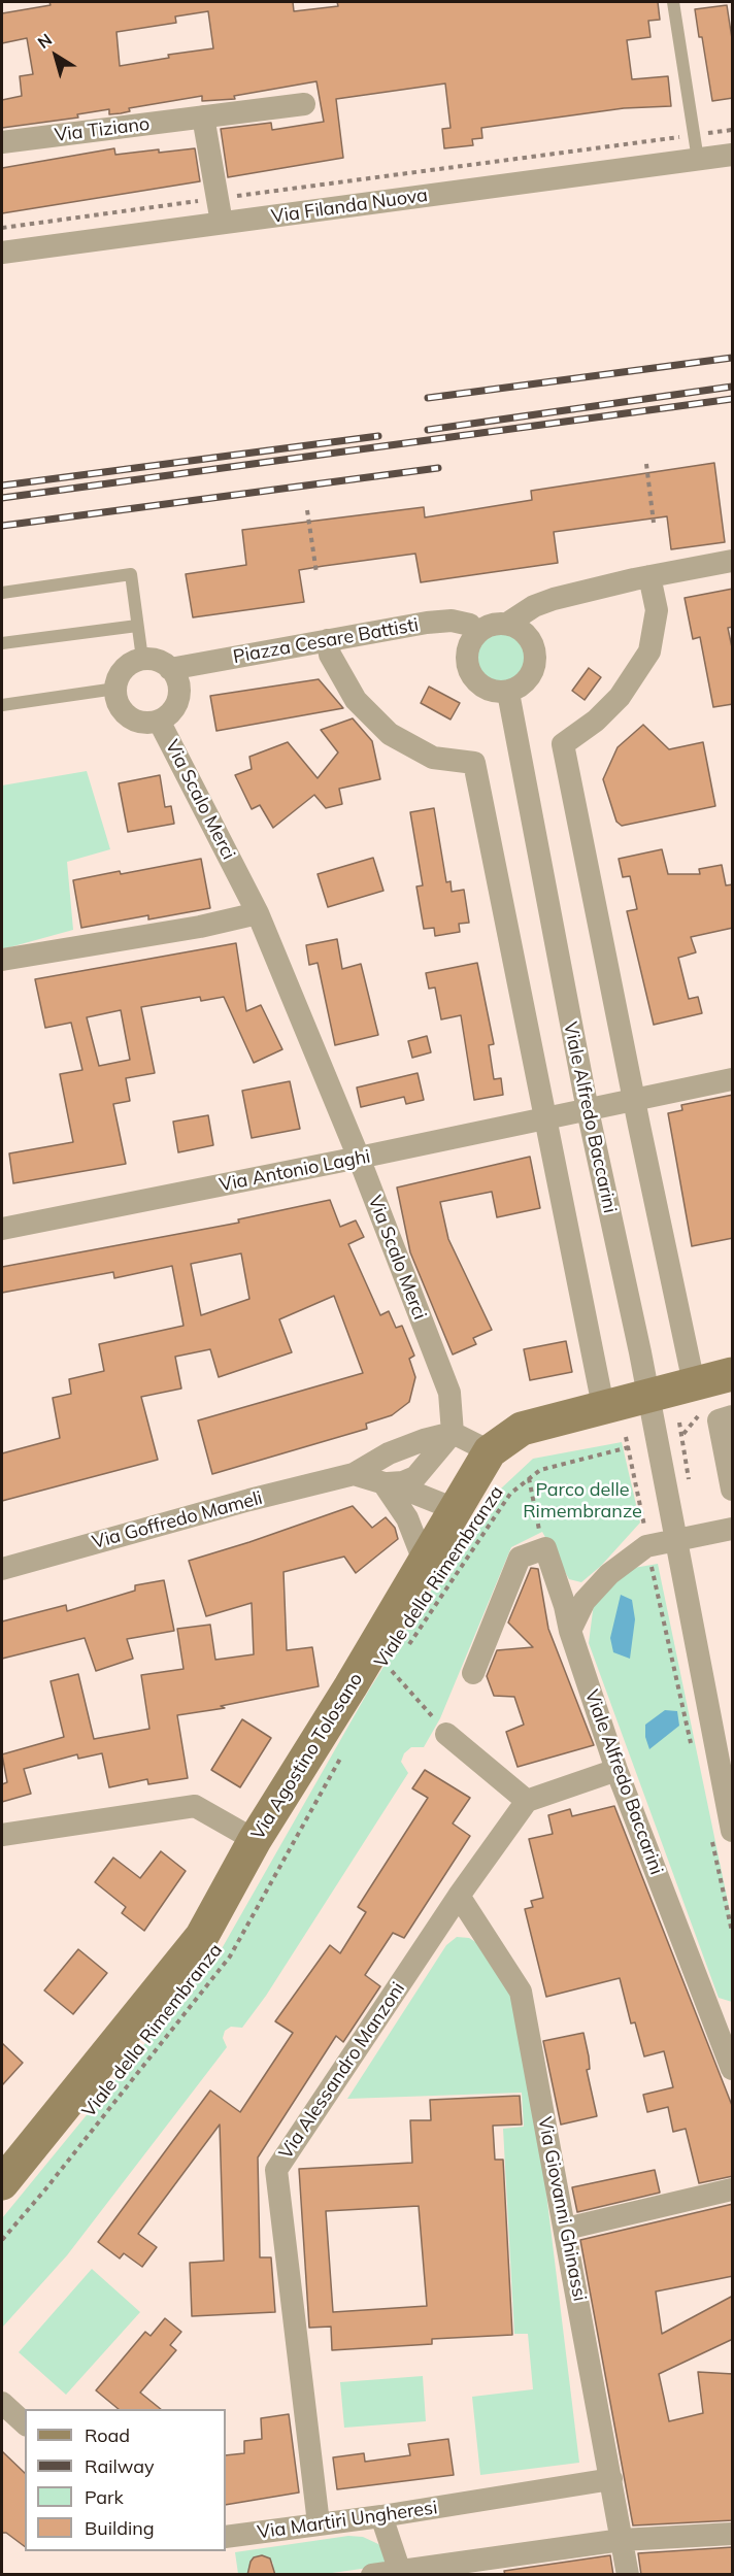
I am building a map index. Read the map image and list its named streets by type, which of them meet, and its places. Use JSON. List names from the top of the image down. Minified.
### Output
{"streets":{"main road":["Via Agostino Tolosano"],"street":["Via Tiziano","Via Filanda Nuova","Piazza Cesare Battisti","Via Scalo Merci","Viale Alfredo Baccarini","Via Antonio Laghi","Via Goffredo Mameli","Via Alessandro Manzoni","Via Giovanni Ghinassi","Via Martiri Ungheresi"],"path":["Viale della Rimembranza"]},"crossings":[["Piazza Cesare Battisti","Via Scalo Merci"],["Piazza Cesare Battisti","Viale Alfredo Baccarini"],["Via Scalo Merci","Via Antonio Laghi"],["Via Scalo Merci","Via Goffredo Mameli"],["Viale Alfredo Baccarini","Via Antonio Laghi"],["Viale Alfredo Baccarini","Via Agostino Tolosano"],["Via Alessandro Manzoni","Via Giovanni Ghinassi"],["Via Alessandro Manzoni","Via Martiri Ungheresi"],["Via Giovanni Ghinassi","Via Martiri Ungheresi"]],"parks":["Parco delle Rimembranze"],"legend":["Road","Railway","Park","Building"],"north":"top left"}
